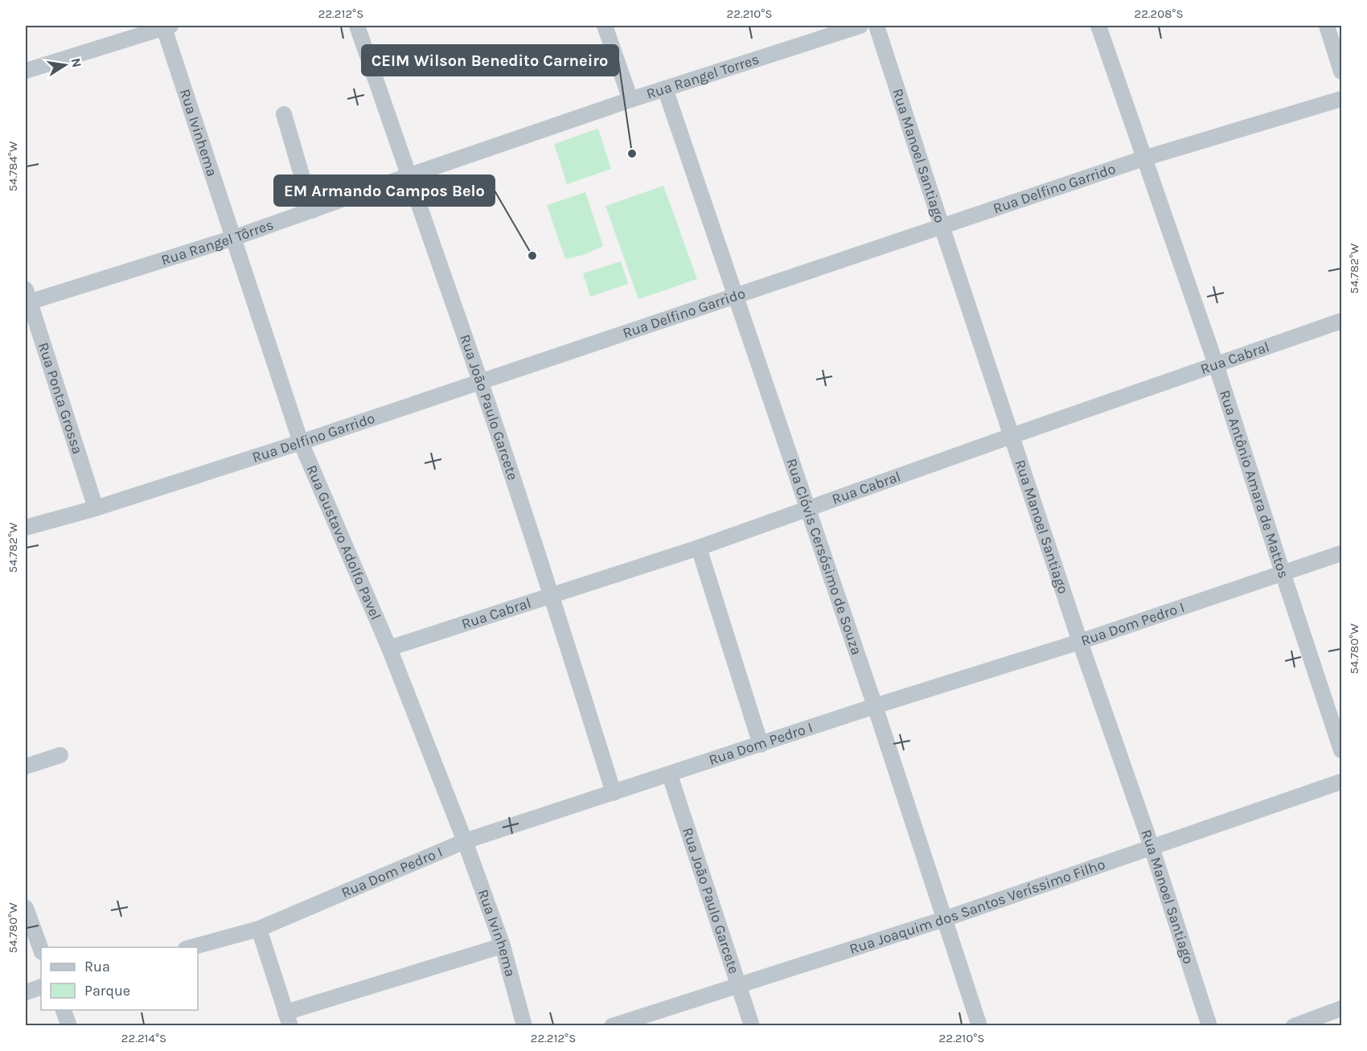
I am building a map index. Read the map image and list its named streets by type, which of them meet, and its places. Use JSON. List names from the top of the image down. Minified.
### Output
{"streets":{"street":["Rua Rangel Torres","Rua Ivinhema","Rua Manoel Santiago","Rua Delfino Garrido","Rua Rangel Tôrres","Rua Cabral","Rua Ponta Grossa","Rua João Paulo Garcete","Rua Antônio Amara de Mattos","Rua Gustavo Adolfo Pavel","Rua Clóvis Cersósimo de Souza","Rua Dom Pedro I","Rua Joaquim dos Santos Veríssimo Filho"]},"crossings":[["Rua Rangel Torres","Rua Rangel Tôrres"],["Rua Rangel Torres","Rua João Paulo Garcete"],["Rua Rangel Torres","Rua Clóvis Cersósimo de Souza"],["Rua Ivinhema","Rua Rangel Tôrres"],["Rua Ivinhema","Rua Gustavo Adolfo Pavel"],["Rua Ivinhema","Rua Dom Pedro I"],["Rua Manoel Santiago","Rua Delfino Garrido"],["Rua Manoel Santiago","Rua Cabral"],["Rua Manoel Santiago","Rua Dom Pedro I"],["Rua Manoel Santiago","Rua Joaquim dos Santos Veríssimo Filho"],["Rua Delfino Garrido","Rua Ponta Grossa"],["Rua Delfino Garrido","Rua João Paulo Garcete"],["Rua Delfino Garrido","Rua Antônio Amara de Mattos"],["Rua Delfino Garrido","Rua Gustavo Adolfo Pavel"],["Rua Delfino Garrido","Rua Clóvis Cersósimo de Souza"],["Rua Rangel Tôrres","Rua Ponta Grossa"],["Rua Rangel Tôrres","Rua João Paulo Garcete"],["Rua Rangel Tôrres","Rua Gustavo Adolfo Pavel"],["Rua Cabral","Rua João Paulo Garcete"],["Rua Cabral","Rua Antônio Amara de Mattos"],["Rua Cabral","Rua Gustavo Adolfo Pavel"],["Rua Cabral","Rua Clóvis Cersósimo de Souza"],["Rua João Paulo Garcete","Rua Dom Pedro I"],["Rua João Paulo Garcete","Rua Joaquim dos Santos Veríssimo Filho"],["Rua Antônio Amara de Mattos","Rua Dom Pedro I"],["Rua Gustavo Adolfo Pavel","Rua Dom Pedro I"],["Rua Clóvis Cersósimo de Souza","Rua Dom Pedro I"],["Rua Clóvis Cersósimo de Souza","Rua Joaquim dos Santos Veríssimo Filho"]],"places":["CEIM Wilson Benedito Carneiro","EM Armando Campos Belo"],"legend":["Rua","Parque"],"north":"right","coordinates":["22.212°S","22.210°S","22.208°S","54.784°W","54.782°W","54.780°W","22.214°S"]}
